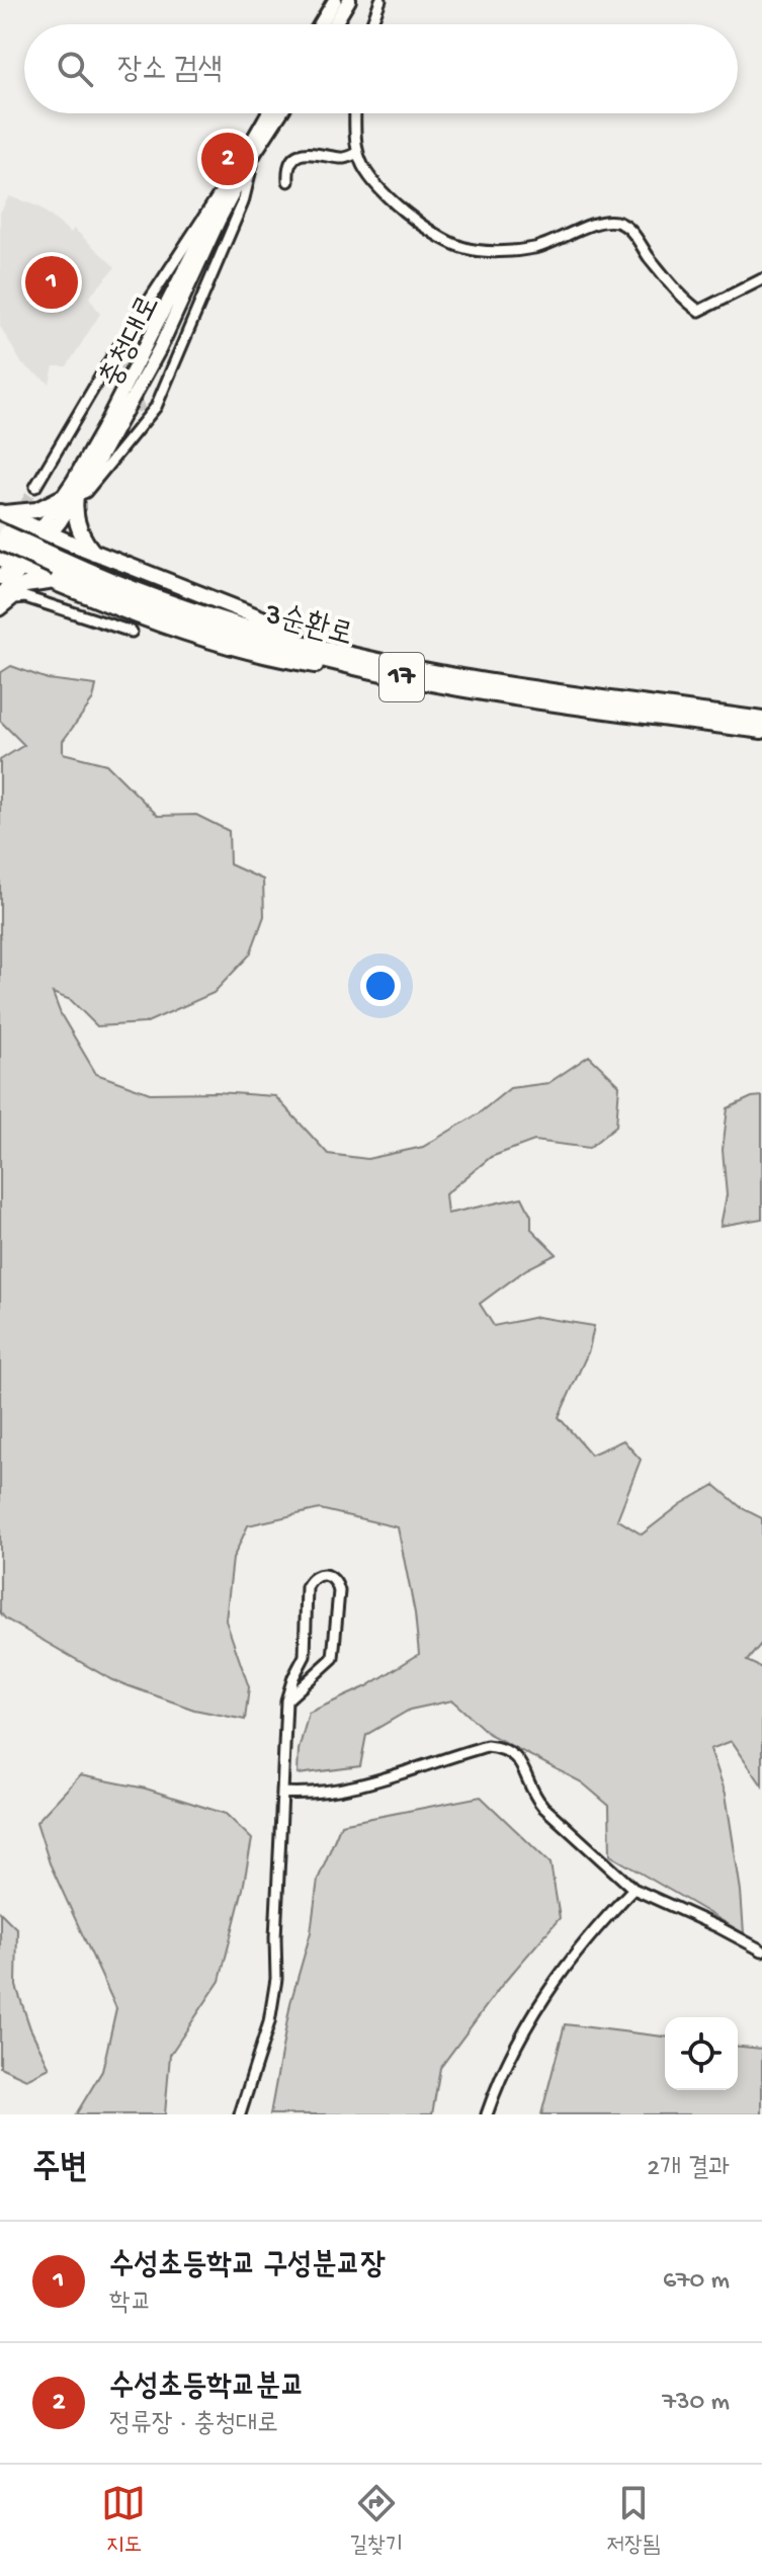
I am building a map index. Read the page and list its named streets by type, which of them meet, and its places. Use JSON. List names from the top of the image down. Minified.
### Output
{"streets":{"highway":["3순환로","17"],"main road":["충청대로"]},"crossings":[["충청대로","3순환로"]],"page":{"search":"장소 검색","pins":["2","1"],"heading":["주변","2개 결과"],"list":[{"mark":"1","name":"수성초등학교 구성분교장","note":"학교","value":"670 m"},{"mark":"2","name":"수성초등학교분교","note":"정류장 · 충청대로","value":"730 m"}],"nav":["지도","길찾기","저장됨"]}}
